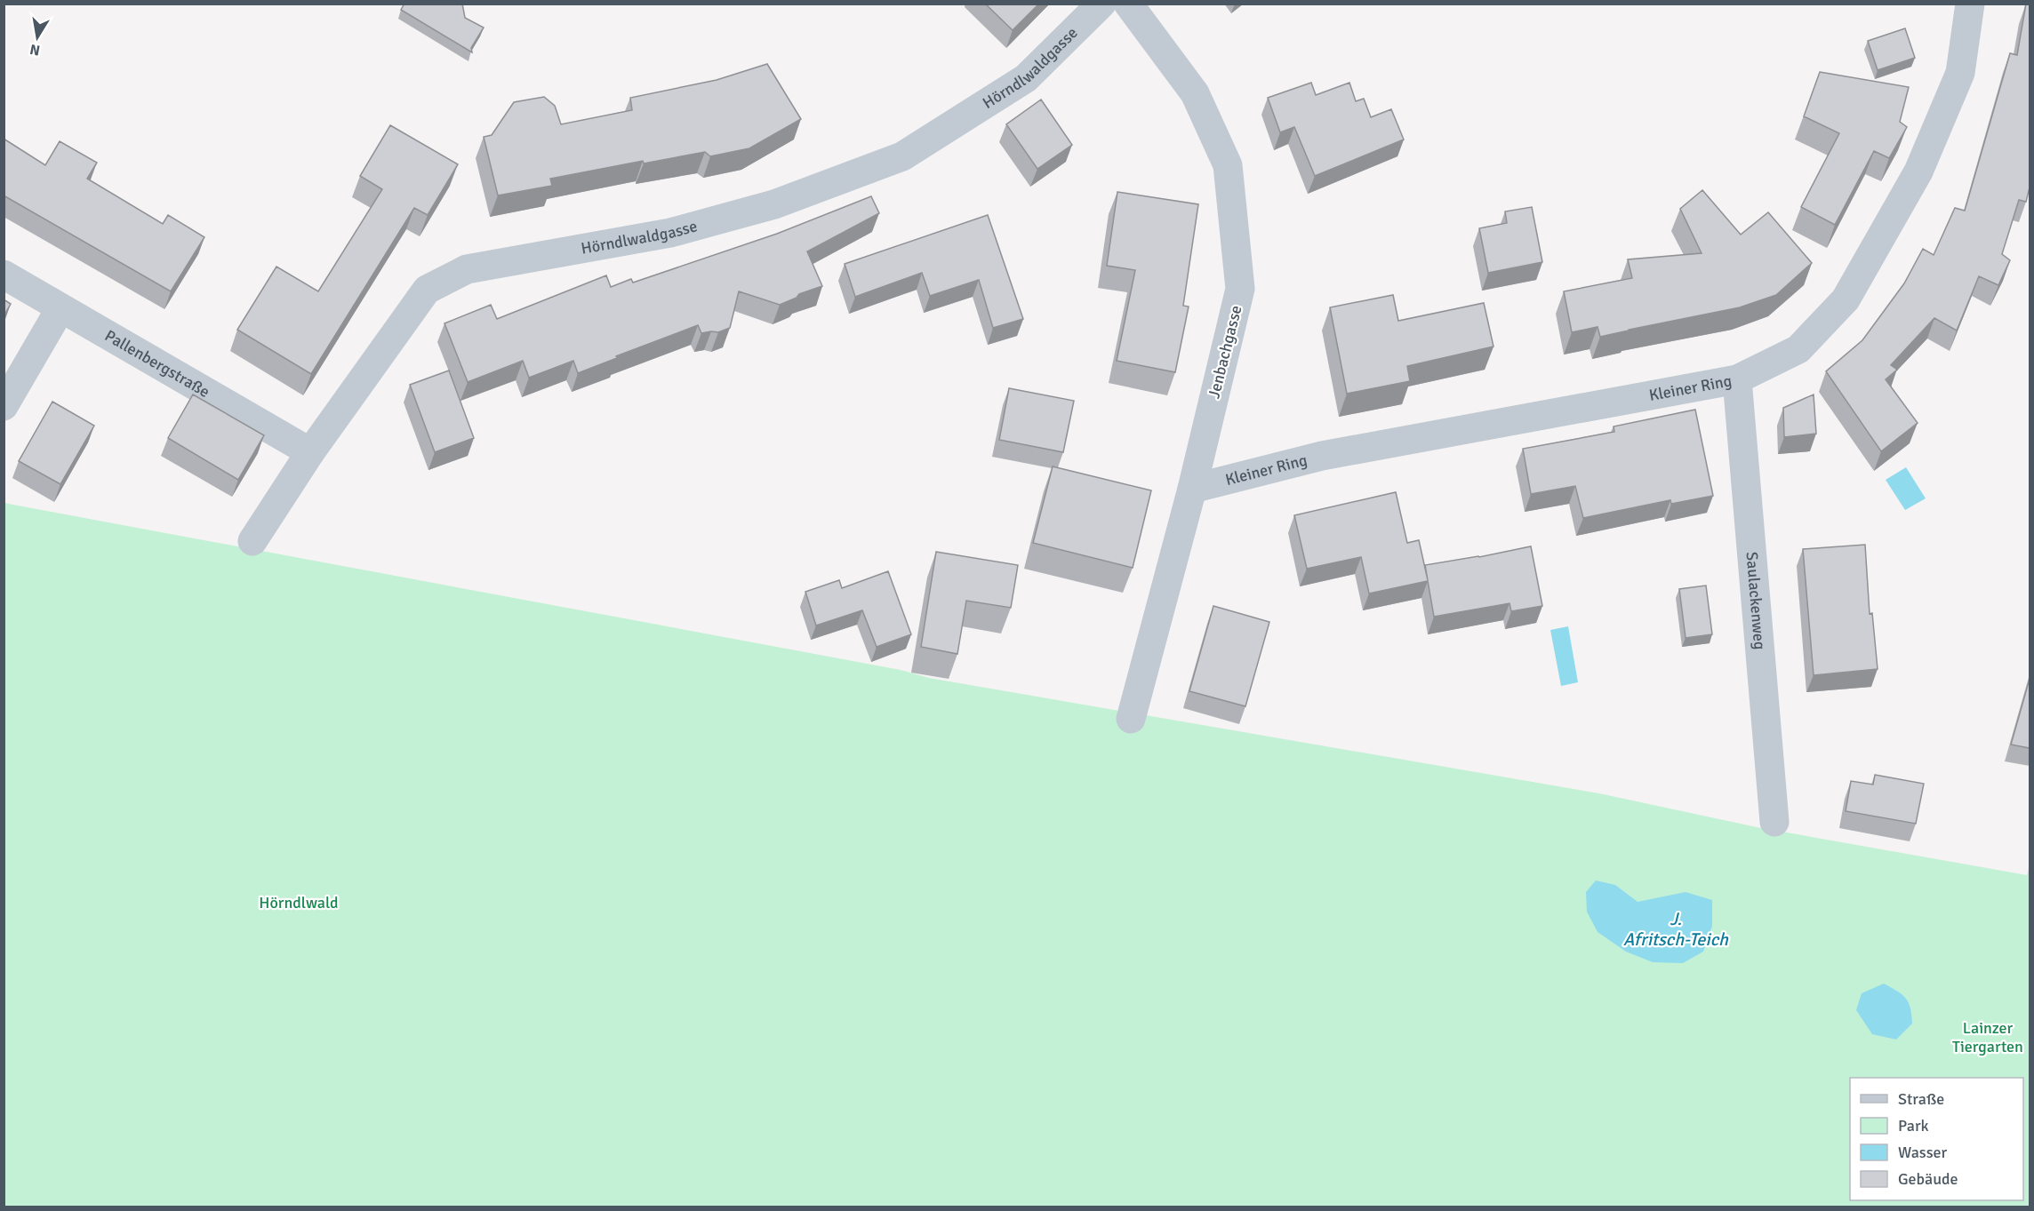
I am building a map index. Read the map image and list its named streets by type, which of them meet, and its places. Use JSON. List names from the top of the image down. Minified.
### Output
{"streets":{"street":["Hörndlwaldgasse","Jenbachgasse","Pallenbergstraße","Kleiner Ring","Saulackenweg"]},"crossings":[["Hörndlwaldgasse","Pallenbergstraße"],["Jenbachgasse","Kleiner Ring"],["Kleiner Ring","Saulackenweg"]],"water":["J. Afritsch-Teich"],"parks":["Hörndlwald","Lainzer Tiergarten"],"legend":["Straße","Park","Wasser","Gebäude"],"north":"bottom"}
